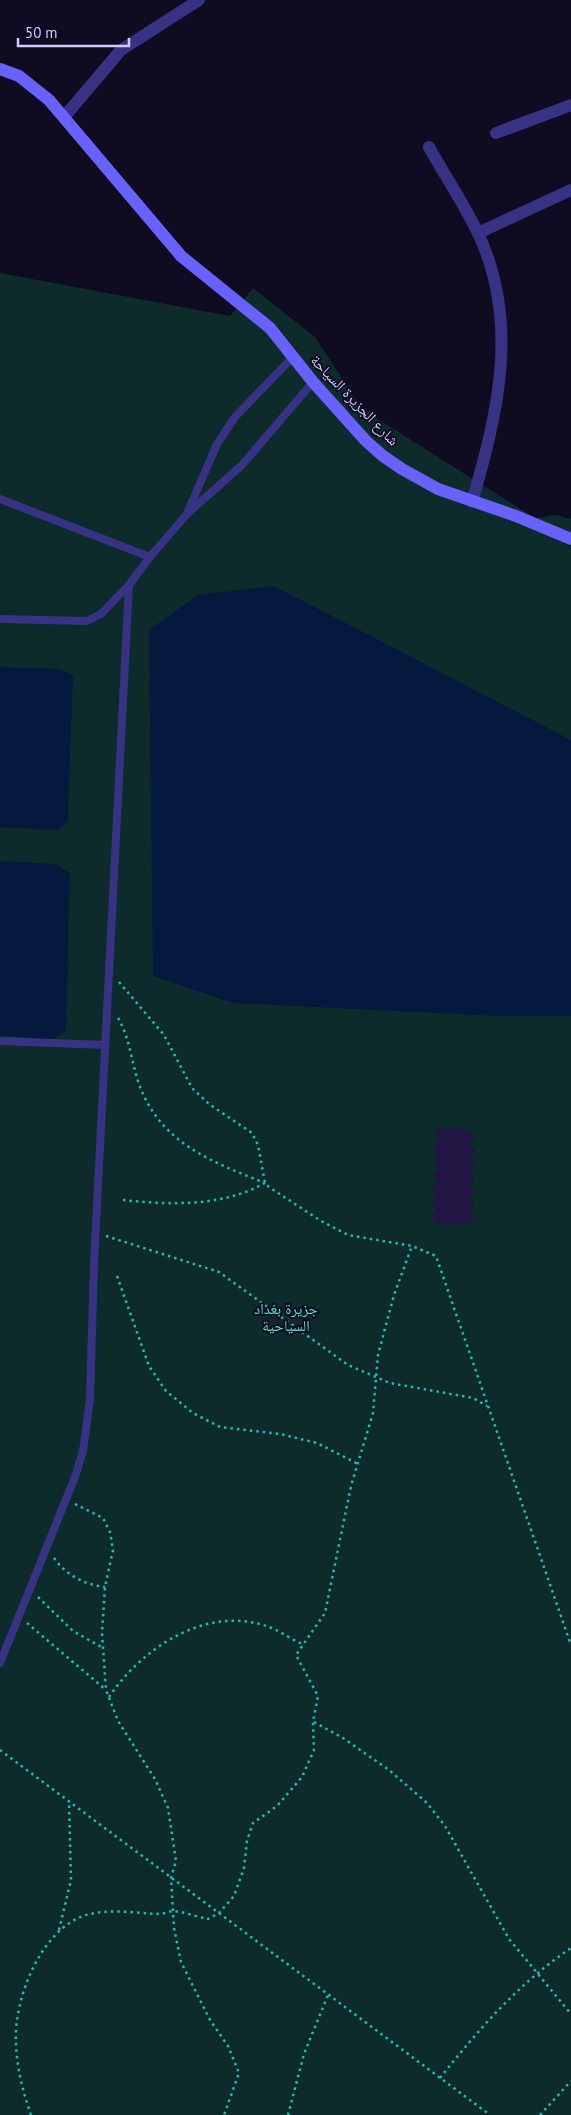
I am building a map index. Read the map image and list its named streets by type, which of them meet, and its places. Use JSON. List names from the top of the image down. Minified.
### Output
{"streets":{"street":["شارع الجزيرة السياحة"]},"parks":["جزيرة بغداد السياحية"],"scale_bar":"50 m"}
